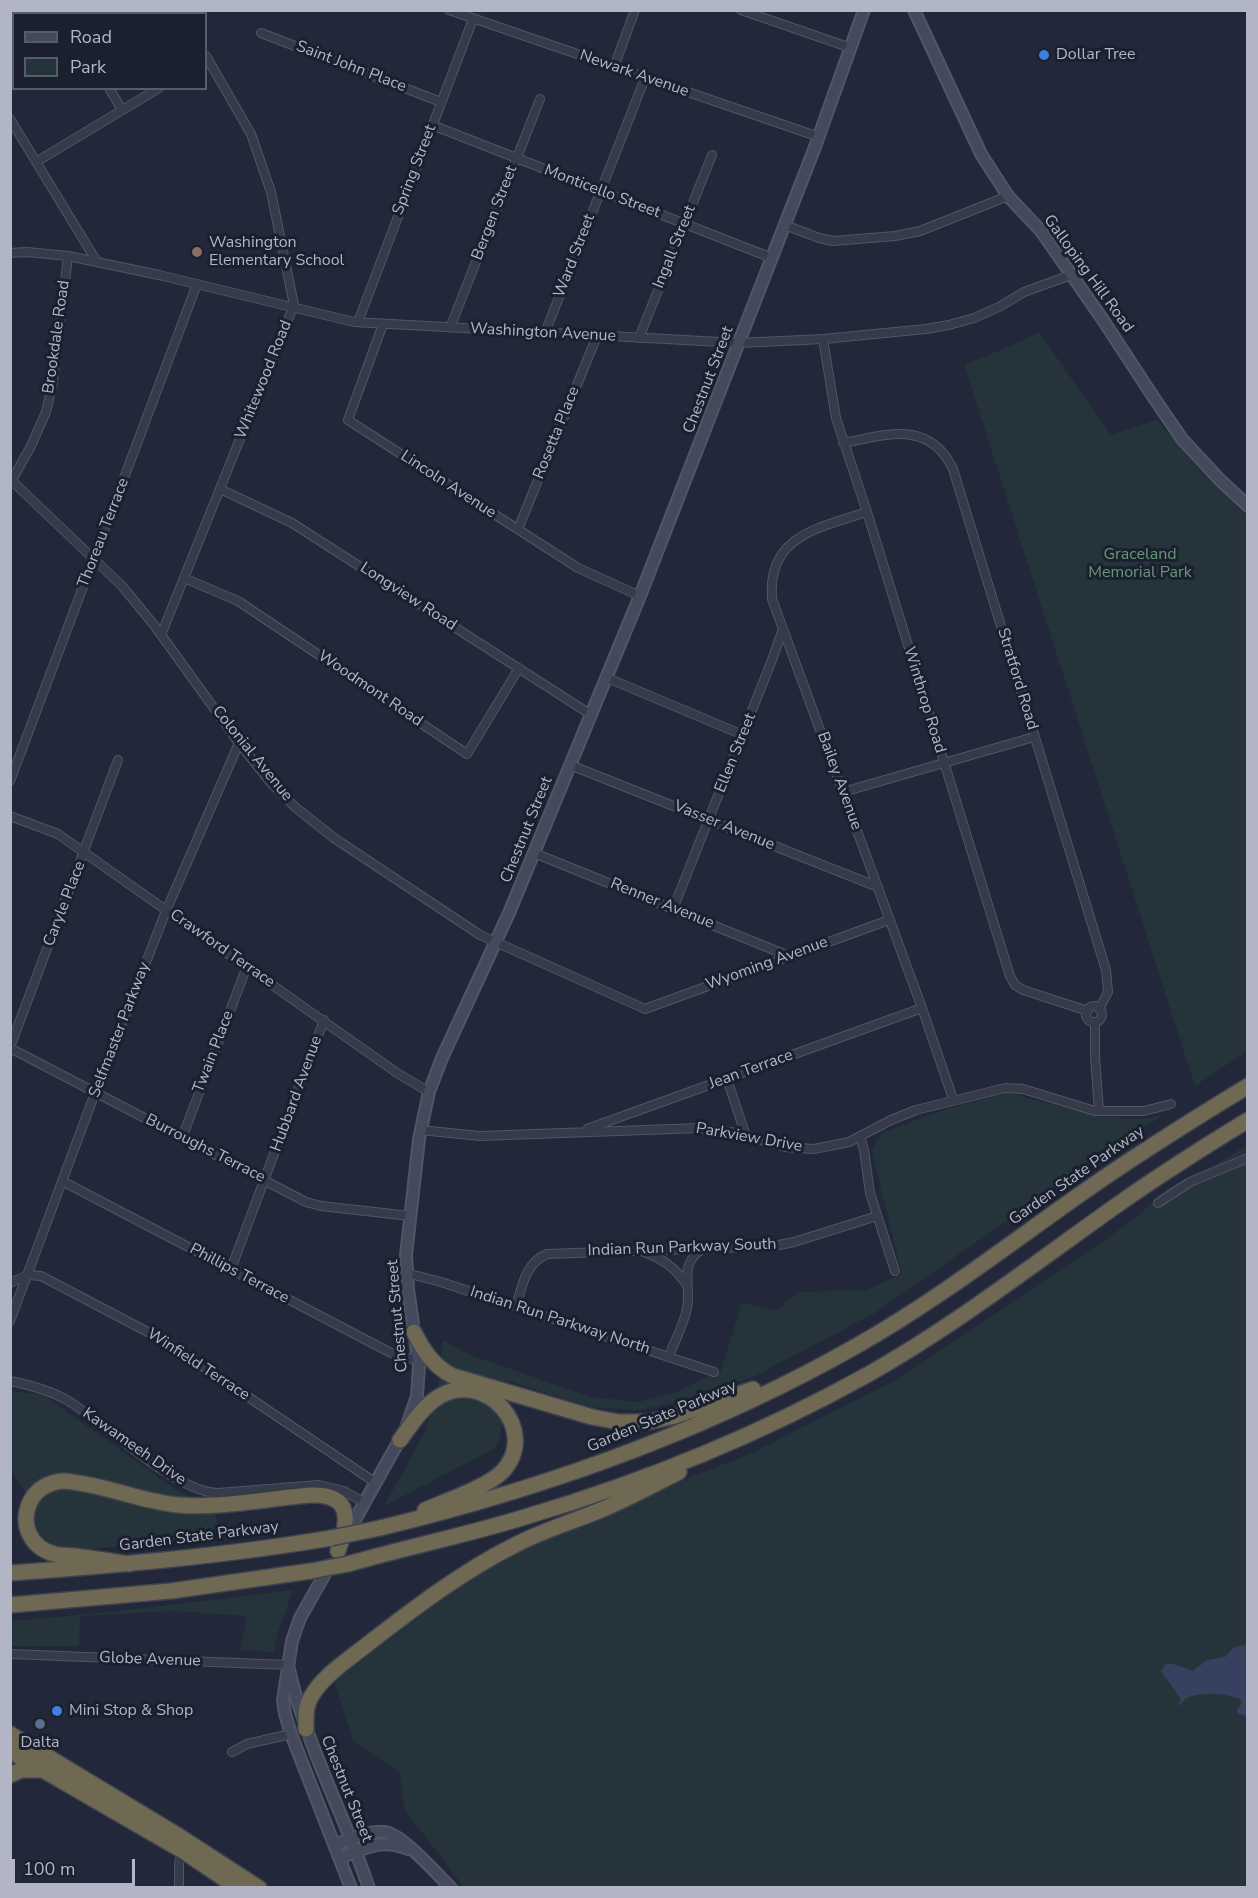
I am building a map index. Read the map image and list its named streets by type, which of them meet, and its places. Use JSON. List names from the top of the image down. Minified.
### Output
{"streets":{"highway":["Garden State Parkway"],"main road":["Galloping Hill Road","Chestnut Street"],"street":["Saint John Place","Newark Avenue","Spring Street","Monticello Street","Bergen Street","Ingall Street","Ward Street","Washington Avenue","Brookdale Road","Whitewood Road","Rosetta Place","Lincoln Avenue","Thoreau Terrace","Longview Road","Stratford Road","Woodmont Road","Winthrop Road","Ellen Street","Colonial Avenue","Bailey Avenue","Vasser Avenue","Caryle Place","Renner Avenue","Crawford Terrace","Wyoming Avenue","Selfmaster Parkway","Twain Place","Jean Terrace","Hubbard Avenue","Parkview Drive","Burroughs Terrace","Indian Run Parkway South","Phillips Terrace","Indian Run Parkway North","Winfield Terrace","Kawameeh Drive","Globe Avenue"]},"crossings":[["Saint John Place","Spring Street"],["Newark Avenue","Spring Street"],["Newark Avenue","Ward Street"],["Newark Avenue","Chestnut Street"],["Spring Street","Monticello Street"],["Spring Street","Washington Avenue"],["Monticello Street","Bergen Street"],["Monticello Street","Ingall Street"],["Monticello Street","Ward Street"],["Monticello Street","Chestnut Street"],["Bergen Street","Washington Avenue"],["Ingall Street","Washington Avenue"],["Ward Street","Washington Avenue"],["Galloping Hill Road","Washington Avenue"],["Washington Avenue","Brookdale Road"],["Washington Avenue","Whitewood Road"],["Washington Avenue","Chestnut Street"],["Washington Avenue","Rosetta Place"],["Washington Avenue","Lincoln Avenue"],["Washington Avenue","Thoreau Terrace"],["Washington Avenue","Winthrop Road"],["Brookdale Road","Colonial Avenue"],["Whitewood Road","Longview Road"],["Whitewood Road","Woodmont Road"],["Whitewood Road","Colonial Avenue"],["Chestnut Street","Lincoln Avenue"],["Chestnut Street","Longview Road"],["Chestnut Street","Colonial Avenue"],["Chestnut Street","Vasser Avenue"],["Chestnut Street","Renner Avenue"],["Chestnut Street","Crawford Terrace"],["Chestnut Street","Parkview Drive"],["Chestnut Street","Burroughs Terrace"],["Chestnut Street","Garden State Parkway"],["Chestnut Street","Phillips Terrace"],["Chestnut Street","Indian Run Parkway North"],["Chestnut Street","Winfield Terrace"],["Chestnut Street","Kawameeh Drive"],["Chestnut Street","Globe Avenue"],["Rosetta Place","Lincoln Avenue"],["Thoreau Terrace","Colonial Avenue"],["Longview Road","Woodmont Road"],["Stratford Road","Winthrop Road"],["Winthrop Road","Bailey Avenue"],["Ellen Street","Bailey Avenue"],["Ellen Street","Vasser Avenue"],["Ellen Street","Renner Avenue"],["Colonial Avenue","Wyoming Avenue"],["Colonial Avenue","Selfmaster Parkway"],["Bailey Avenue","Vasser Avenue"],["Bailey Avenue","Wyoming Avenue"],["Bailey Avenue","Jean Terrace"],["Bailey Avenue","Parkview Drive"],["Caryle Place","Crawford Terrace"],["Caryle Place","Burroughs Terrace"],["Renner Avenue","Wyoming Avenue"],["Crawford Terrace","Selfmaster Parkway"],["Crawford Terrace","Twain Place"],["Crawford Terrace","Hubbard Avenue"],["Selfmaster Parkway","Burroughs Terrace"],["Selfmaster Parkway","Phillips Terrace"],["Selfmaster Parkway","Winfield Terrace"],["Twain Place","Burroughs Terrace"],["Jean Terrace","Parkview Drive"],["Hubbard Avenue","Burroughs Terrace"],["Hubbard Avenue","Phillips Terrace"],["Indian Run Parkway South","Indian Run Parkway North"]],"parks":["Graceland Memorial Park"],"places":["Dollar Tree","Washington Elementary School","Mini Stop & Shop","Dalta"],"legend":["Road","Park"],"scale_bar":"100 m"}
